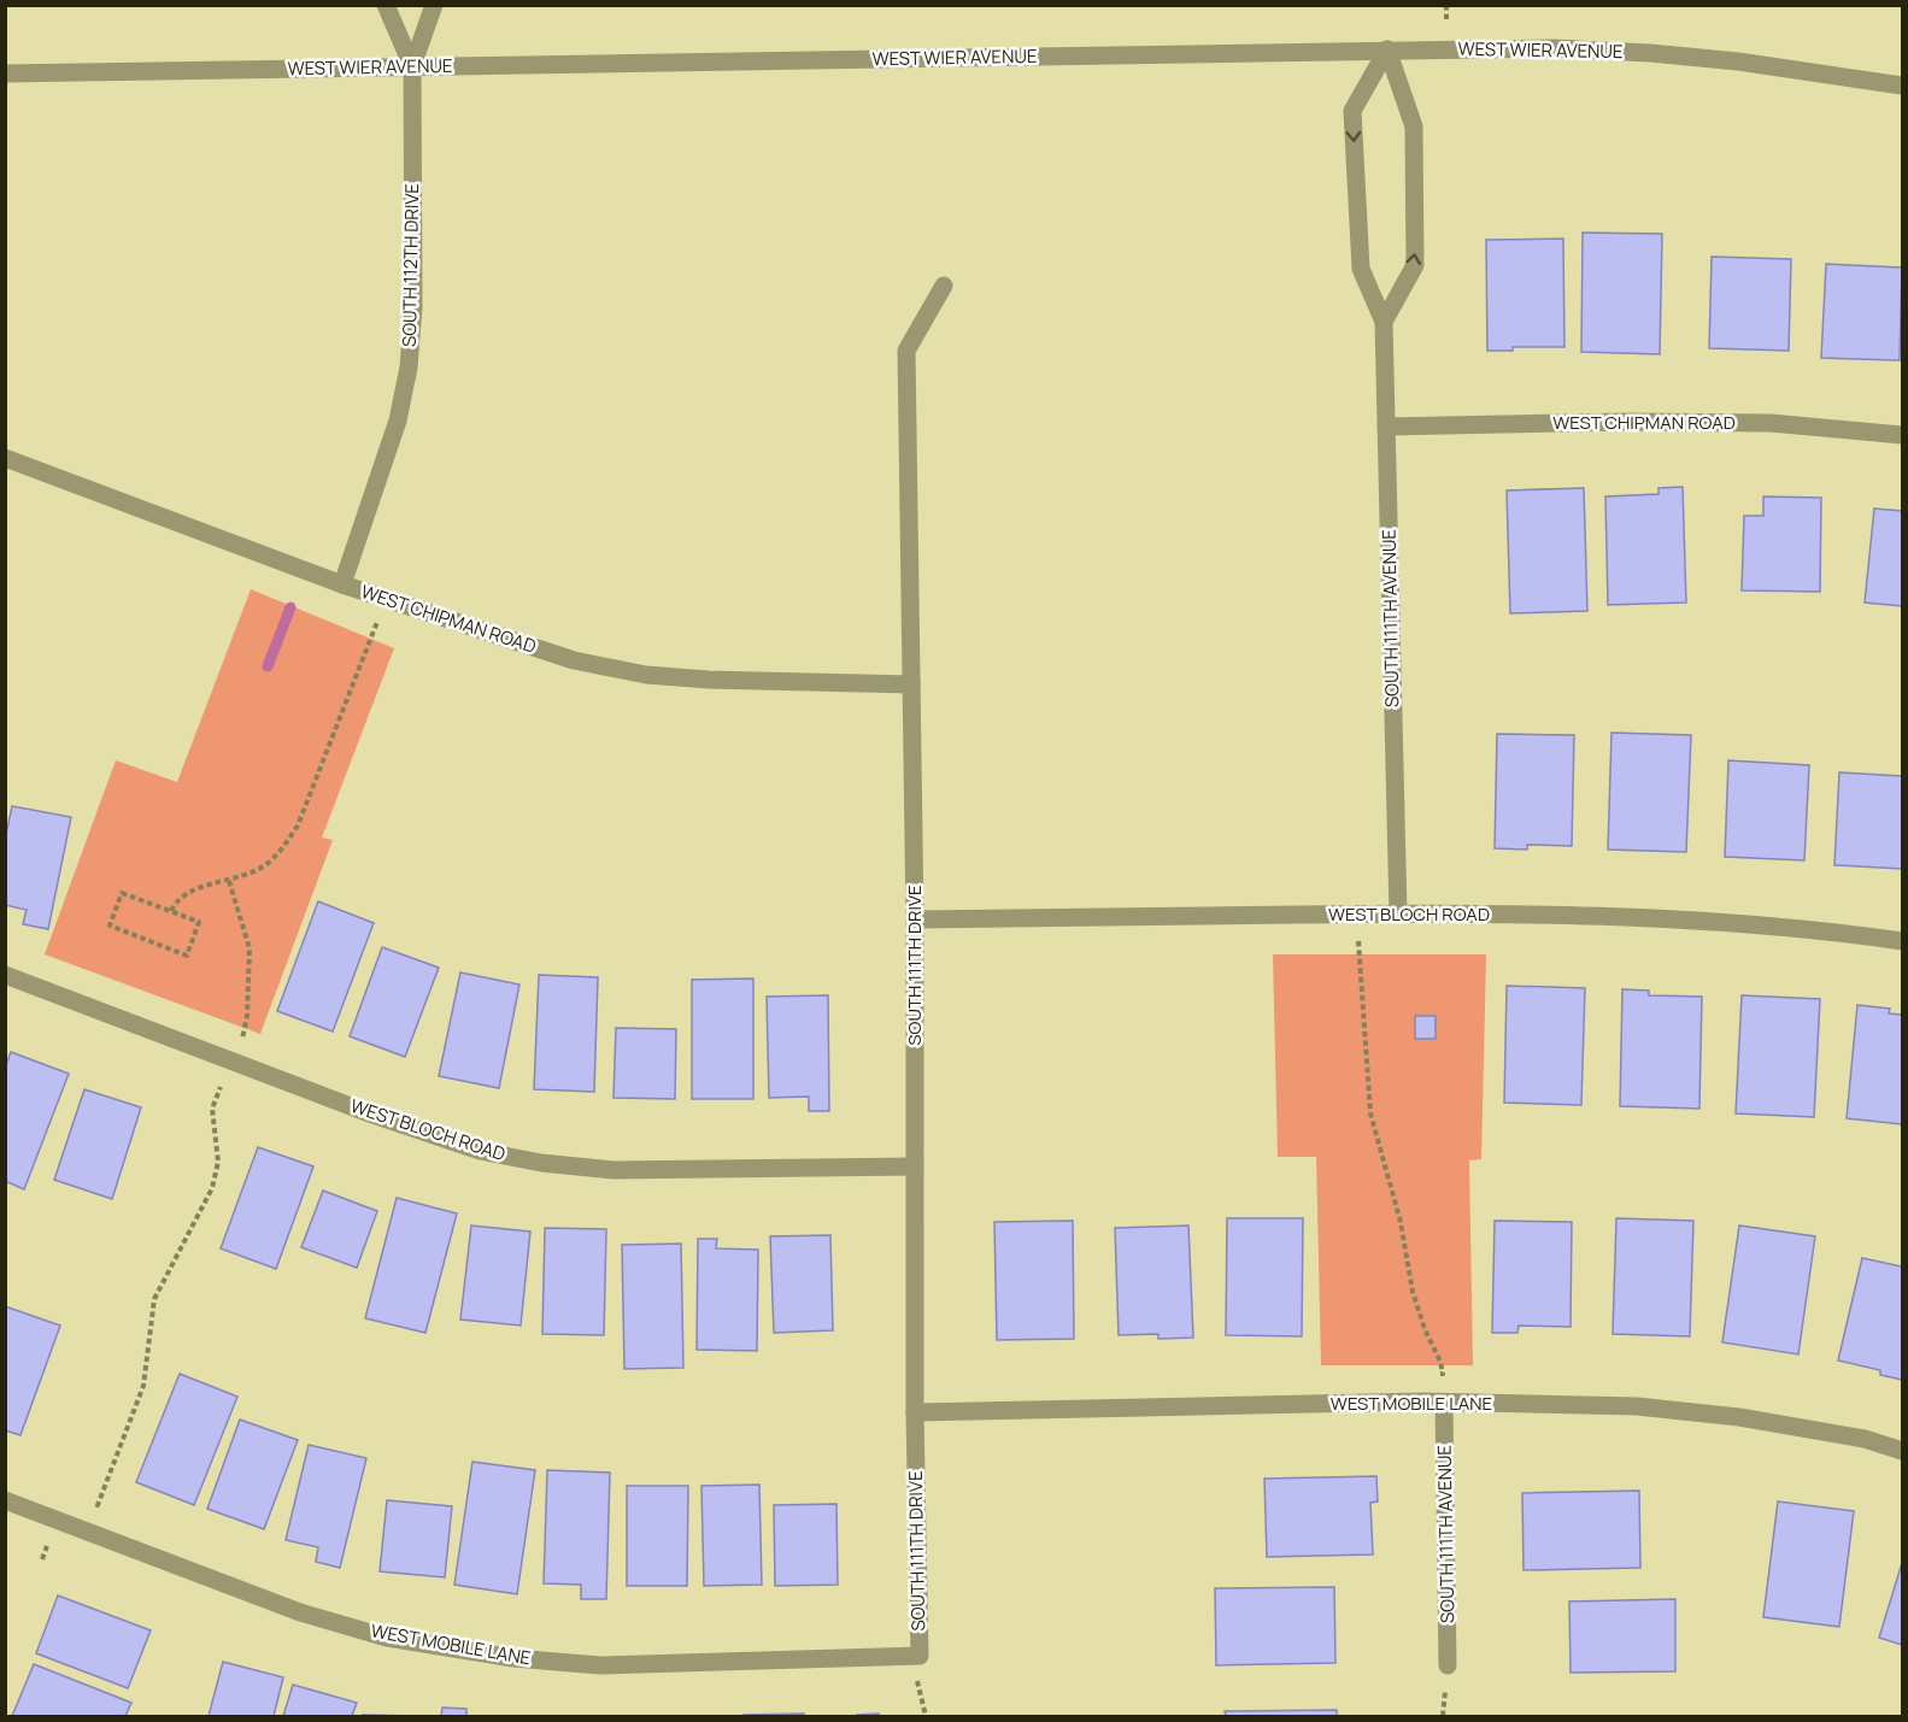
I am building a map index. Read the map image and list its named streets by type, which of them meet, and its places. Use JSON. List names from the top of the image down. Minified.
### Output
{"streets":{"street":["WEST WIER AVENUE","SOUTH 112TH DRIVE","WEST CHIPMAN ROAD","SOUTH 111TH AVENUE","WEST BLOCH ROAD","SOUTH 111TH DRIVE","WEST MOBILE LANE"]},"crossings":[["WEST WIER AVENUE","SOUTH 112TH DRIVE"],["WEST WIER AVENUE","SOUTH 111TH AVENUE"],["SOUTH 112TH DRIVE","WEST CHIPMAN ROAD"],["WEST CHIPMAN ROAD","SOUTH 111TH AVENUE"],["WEST CHIPMAN ROAD","SOUTH 111TH DRIVE"],["SOUTH 111TH AVENUE","WEST BLOCH ROAD"],["SOUTH 111TH AVENUE","WEST MOBILE LANE"],["WEST BLOCH ROAD","SOUTH 111TH DRIVE"],["SOUTH 111TH DRIVE","WEST MOBILE LANE"]]}
